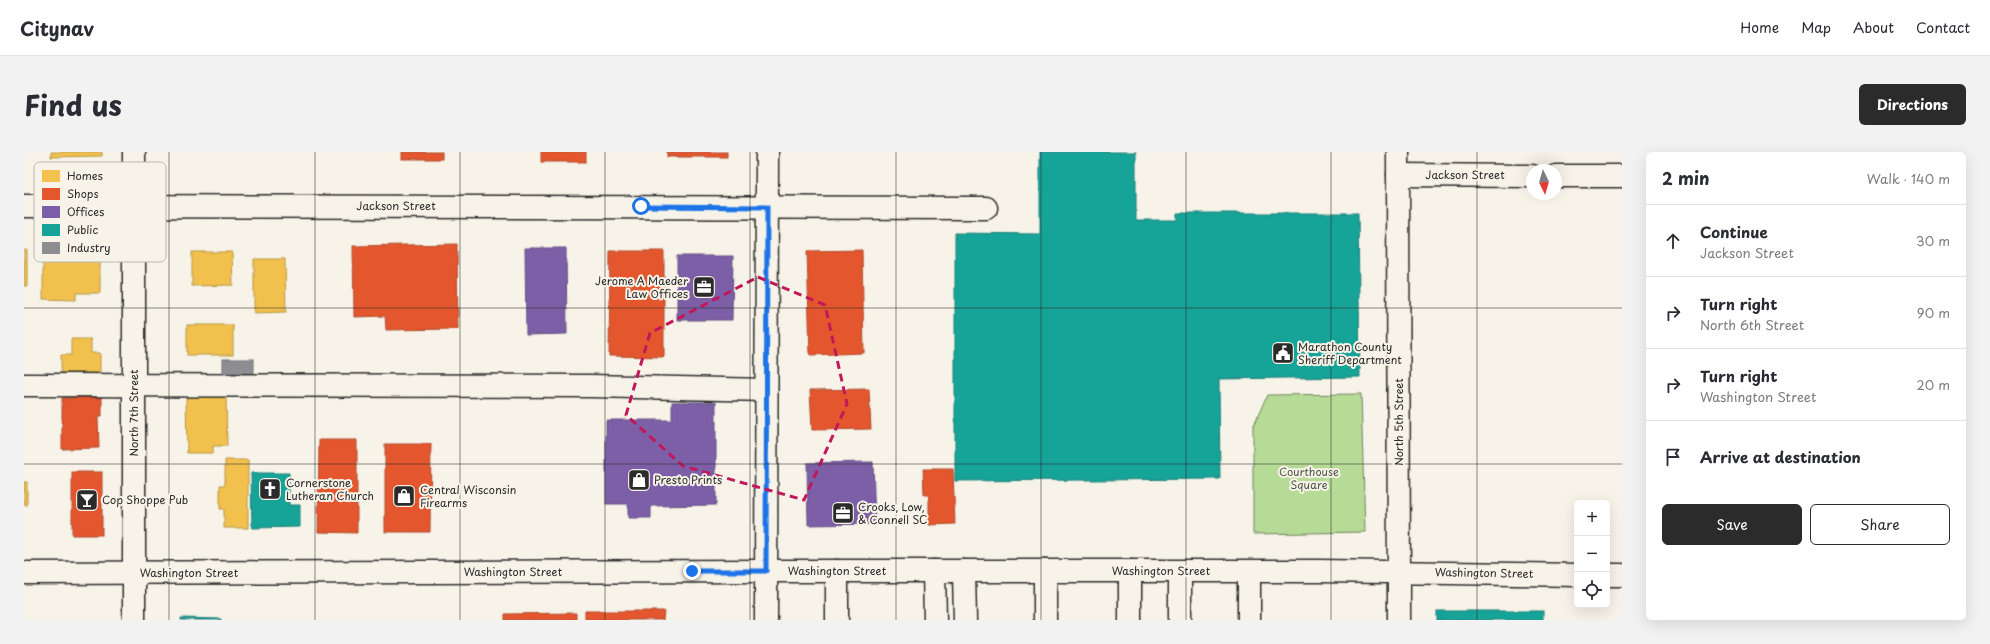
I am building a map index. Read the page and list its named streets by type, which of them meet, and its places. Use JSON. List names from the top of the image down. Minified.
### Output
{"streets":{"street":["Jackson Street","North 7th Street","North 5th Street","Washington Street"]},"crossings":[["Jackson Street","North 5th Street"],["North 7th Street","Washington Street"],["North 5th Street","Washington Street"]],"parks":["Courthouse Square"],"places":{"office":["Jerome A Maeder Law Offices","Crooks, Low, & Connell SC"],"public building":["Marathon County Sheriff Department"],"shop":["Presto Prints","Central Wisconsin Firearms"],"church":["Cornerstone Lutheran Church"],"bar":["Cop Shoppe Pub"]},"legend":["Homes","Shops","Offices","Public","Industry"],"north":"bottom","page":{"header":"Citynav","nav":["Home","Map","About","Contact"],"title":"Find us","buttons":["Directions",["Save","Share"]],"heading":["2 min","Walk · 140 m"],"list":[["Continue","Jackson Street","30 m"],["Turn right","North 6th Street","90 m"],["Turn right","Washington Street","20 m"],"Arrive at destination"],"map_buttons":["+","−"]}}
